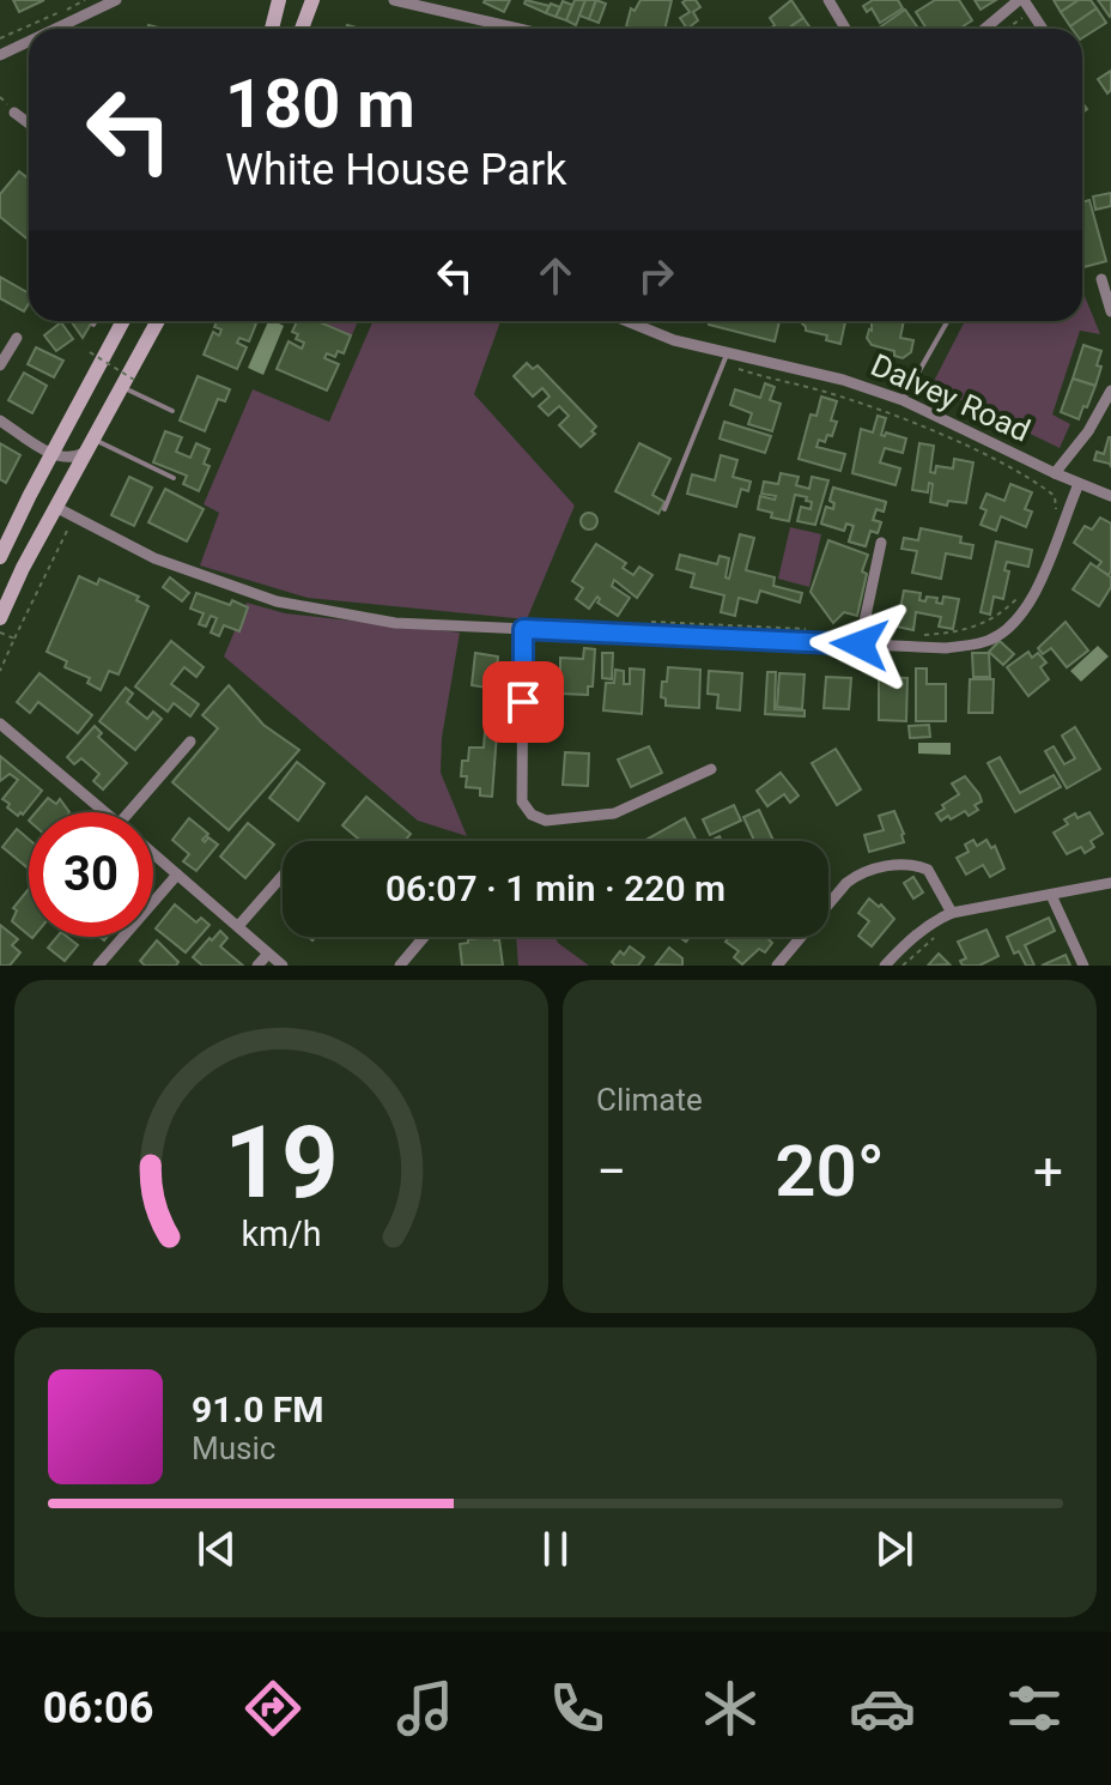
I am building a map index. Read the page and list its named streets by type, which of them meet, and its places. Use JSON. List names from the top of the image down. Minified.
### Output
{"streets":{"street":["Dalvey Road"]},"page":{"turn":["180 m","White House Park"],"limit":"30","trip":"06:07 · 1 min · 220 m","tile":"Climate","heat":["−","20°","+"],"song":["91.0 FM","Music"],"tabs":"06:06","gauge":["19","km/h"]}}
